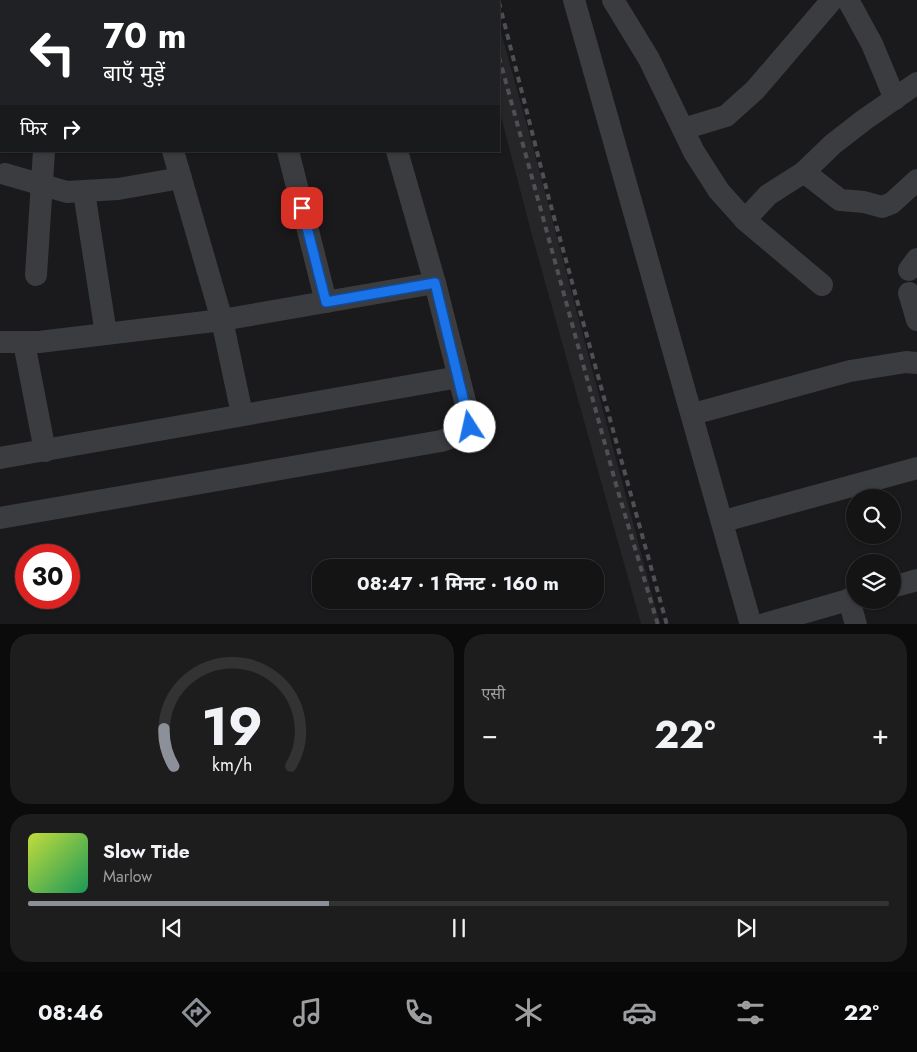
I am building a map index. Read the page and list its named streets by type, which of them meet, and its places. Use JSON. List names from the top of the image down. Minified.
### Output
{"page":{"turn":["70 m","बाएँ मुड़ें"],"then":"फिर","limit":"30","trip":"08:47 · 1 मिनट · 160 m","tile":"एसी","heat":["−","22°","+"],"song":["Slow Tide","Marlow"],"tabs":["08:46","22°"],"gauge":["19","km/h"]}}
